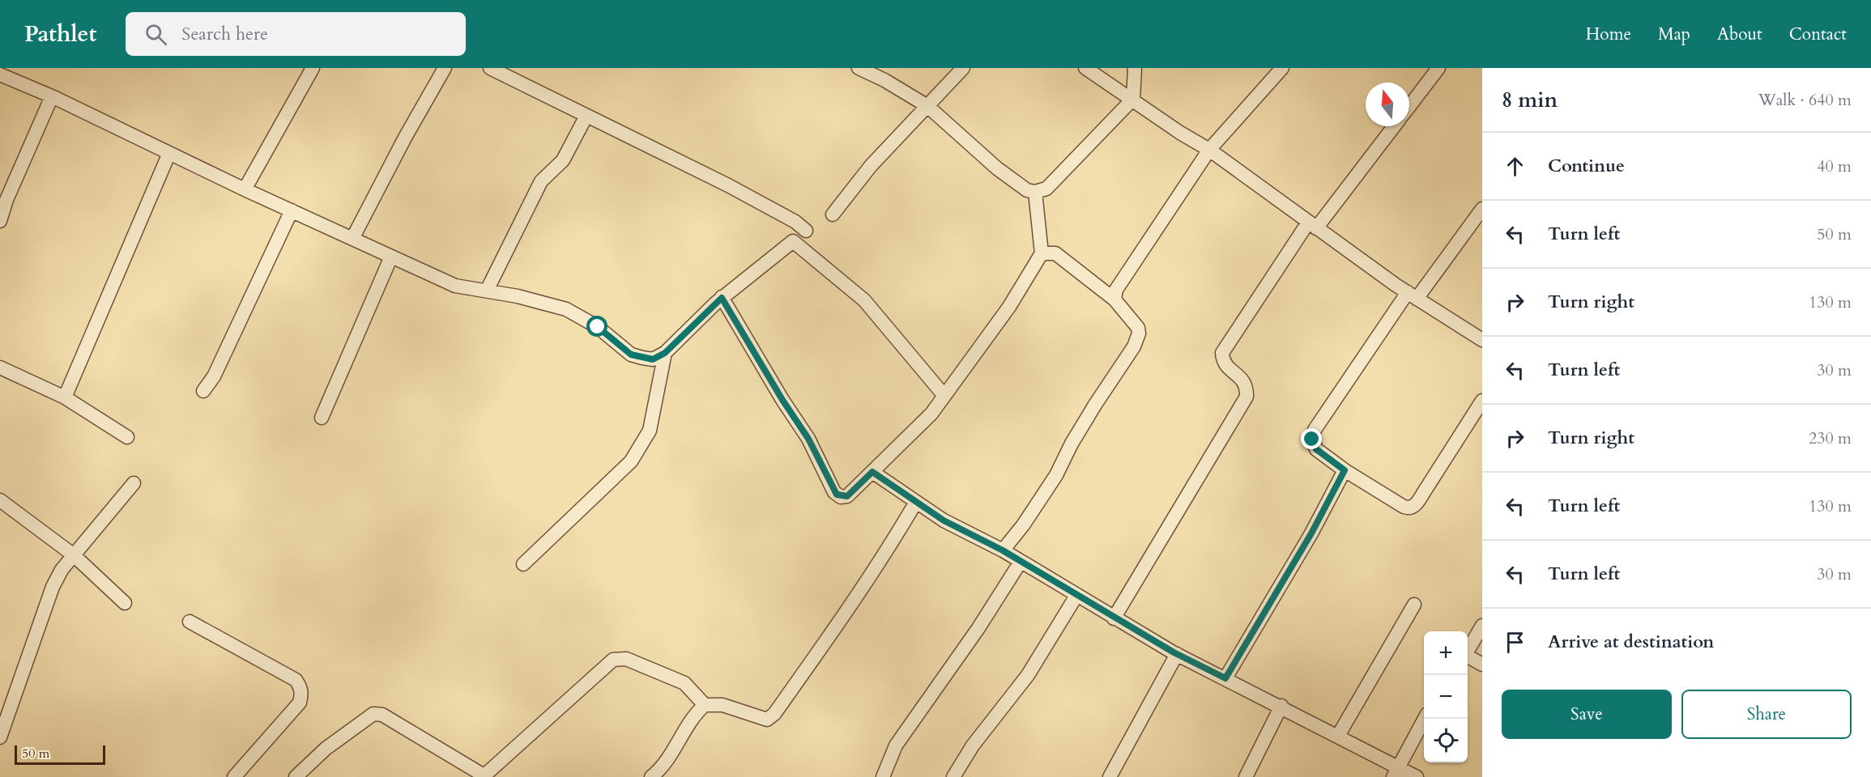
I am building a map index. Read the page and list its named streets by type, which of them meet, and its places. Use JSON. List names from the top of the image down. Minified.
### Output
{"scale_bar":"50 m","north":"top","page":{"header":"Pathlet","search":"Search here","nav":["Home","Map","About","Contact"],"heading":["8 min","Walk · 640 m"],"list":[["Continue","40 m"],["Turn left","50 m"],["Turn right","130 m"],["Turn left","30 m"],["Turn right","230 m"],["Turn left","130 m"],["Turn left","30 m"],"Arrive at destination"],"map_buttons":["+","−"],"buttons":["Save","Share"],"scale":"50 m"}}
